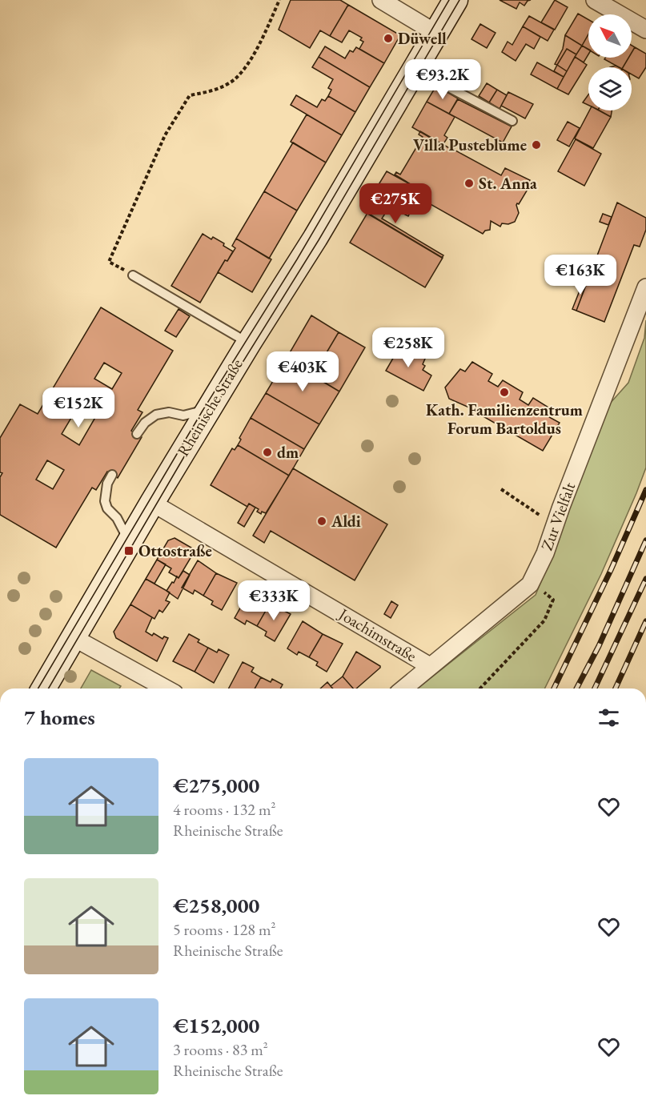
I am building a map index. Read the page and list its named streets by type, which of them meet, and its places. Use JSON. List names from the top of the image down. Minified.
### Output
{"streets":{"main road":["Rheinische Straße"],"street":["Zur Vielfalt","Joachimstraße"]},"crossings":[["Rheinische Straße","Joachimstraße"],["Zur Vielfalt","Joachimstraße"]],"places":{"other":["Düwell","Villa Pusteblume","St. Anna","Kath. Familienzentrum Forum Bartoldus","dm","Aldi"],"transit":["Ottostraße"]},"north":"top left","page":{"price":["€93.2K","€275K","€163K","€258K","€403K","€152K","€333K"],"heading":"7 homes","list":[{"name":"€275,000","note":"4 rooms · 132 m² · Rheinische Straße"},{"name":"€258,000","note":"5 rooms · 128 m² · Rheinische Straße"},{"name":"€152,000","note":"3 rooms · 83 m² · Rheinische Straße"}]}}
